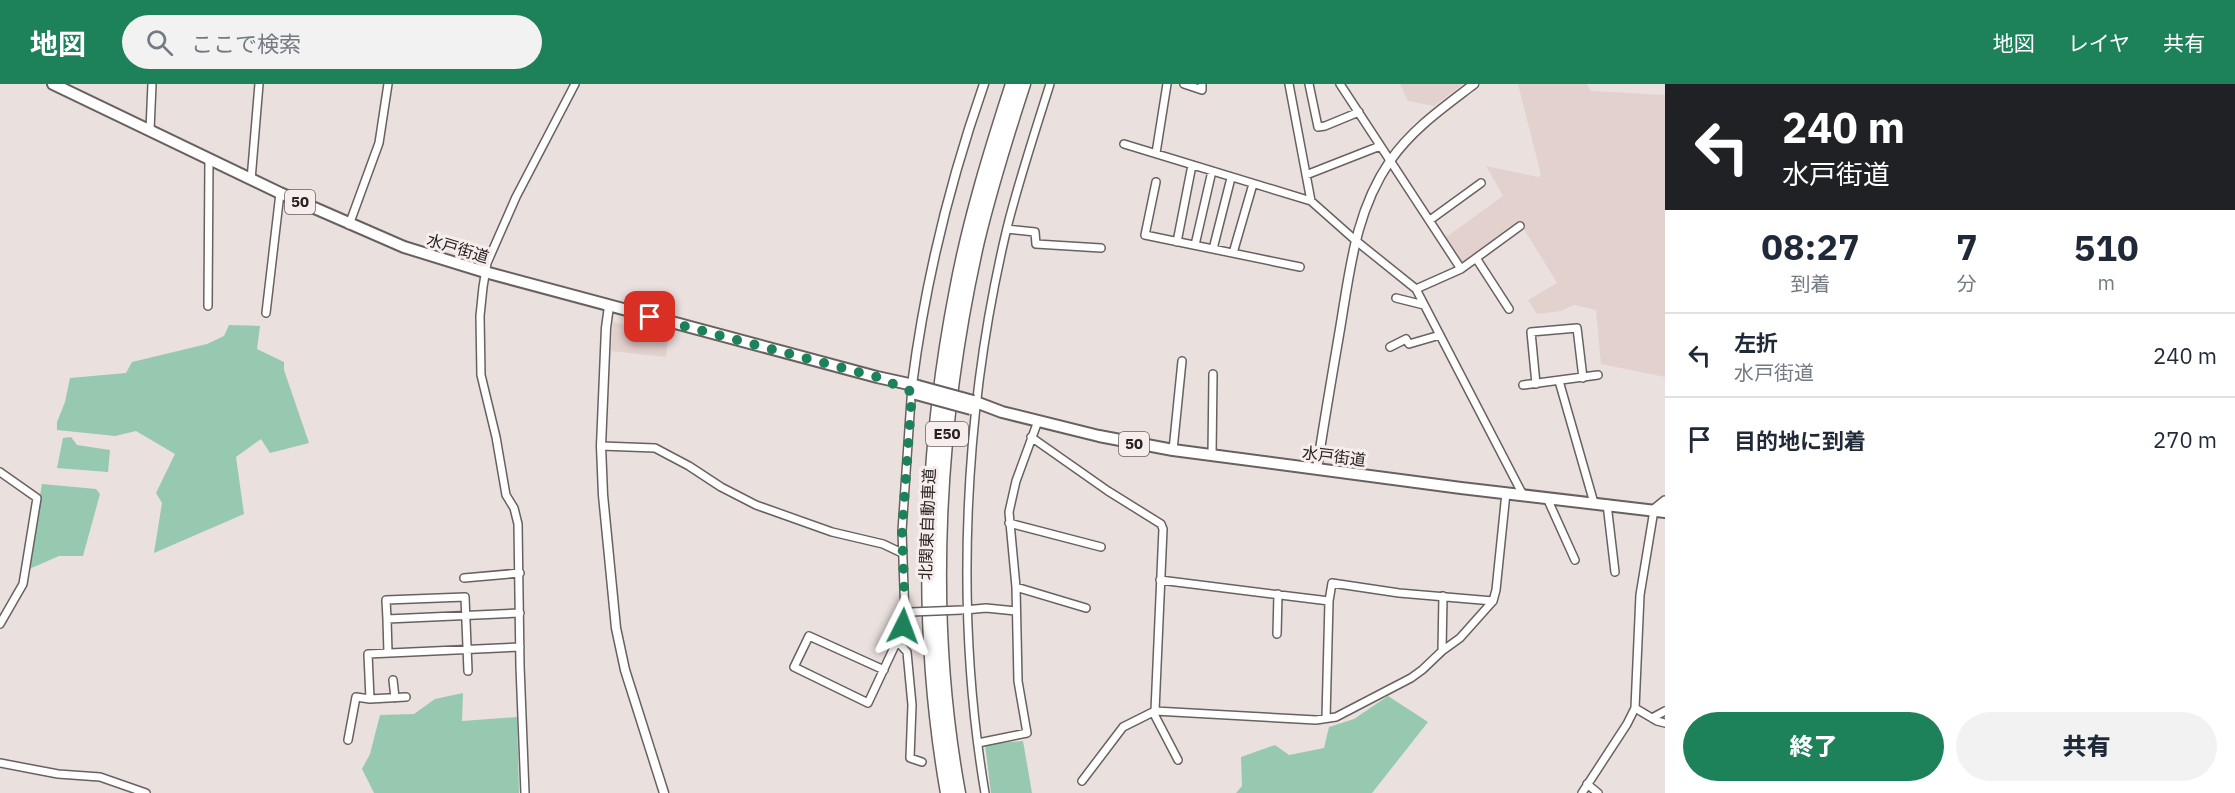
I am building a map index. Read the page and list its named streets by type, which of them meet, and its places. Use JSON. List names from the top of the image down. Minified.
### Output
{"streets":{"highway":["E50","北関東自動車道"],"main road":["50","水戸街道"]},"page":{"header":"地図","search":"ここで検索","nav":["地図","レイヤ","共有"],"turn":["240 m","水戸街道"],"eta":["08:27","到着","7","分","510","m"],"list":[{"name":"左折","note":"水戸街道","value":"240 m"},{"name":"目的地に到着","value":"270 m"}],"buttons":["終了","共有"]}}
